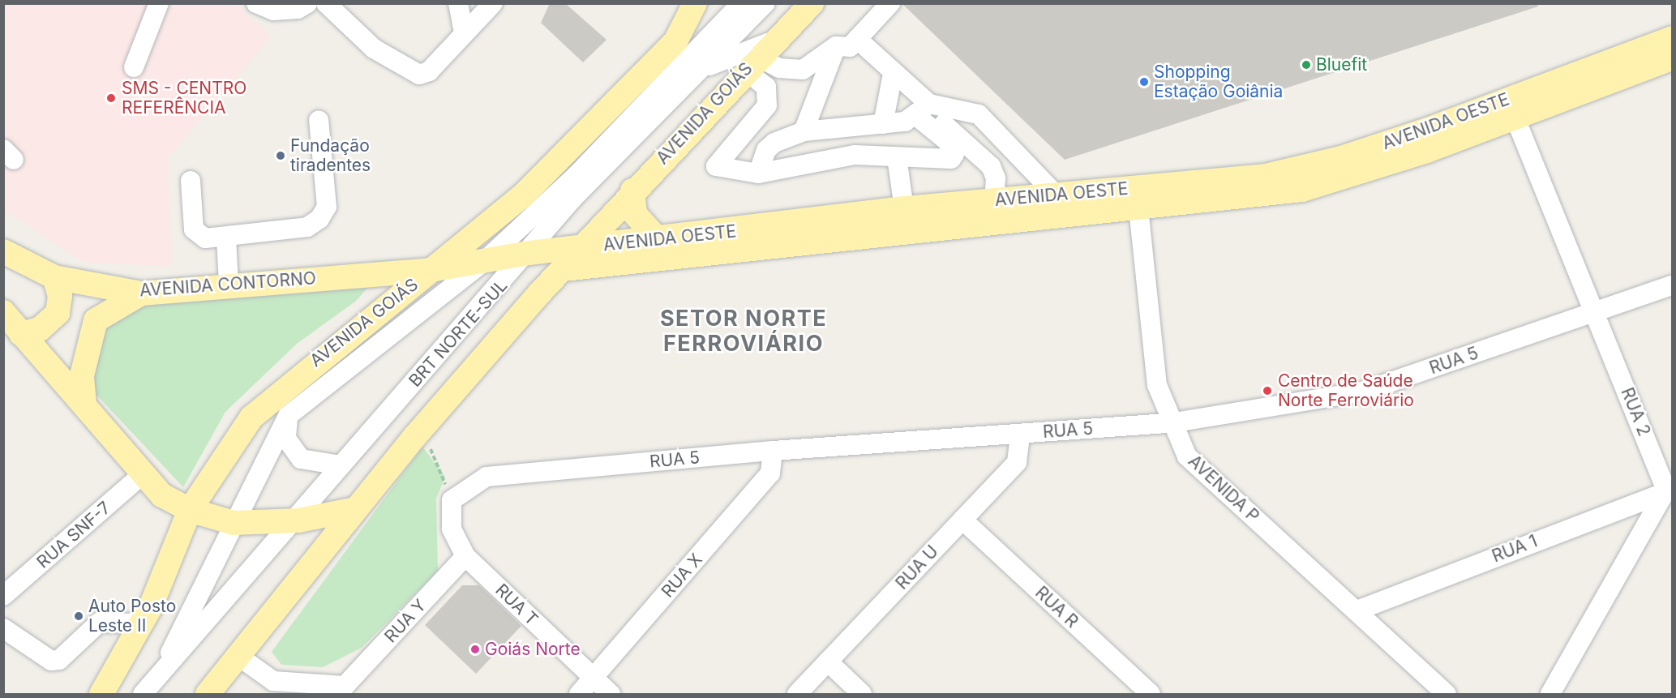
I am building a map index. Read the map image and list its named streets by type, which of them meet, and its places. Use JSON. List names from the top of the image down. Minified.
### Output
{"streets":{"main road":["AVENIDA GOIÁS","AVENIDA OESTE","AVENIDA CONTORNO"],"street":["BRT NORTE-SUL","RUA 5","RUA 2","AVENIDA P","RUA SNF-7","RUA 1","RUA U","RUA X","RUA T","RUA R","RUA Y"]},"crossings":[["AVENIDA GOIÁS","AVENIDA OESTE"],["AVENIDA GOIÁS","AVENIDA CONTORNO"],["AVENIDA OESTE","AVENIDA CONTORNO"],["AVENIDA OESTE","BRT NORTE-SUL"],["AVENIDA OESTE","RUA 2"],["AVENIDA OESTE","AVENIDA P"],["RUA 5","RUA 2"],["RUA 5","AVENIDA P"],["RUA 5","RUA U"],["RUA 5","RUA X"],["RUA 5","RUA T"],["RUA 2","RUA 1"],["AVENIDA P","RUA 1"],["RUA U","RUA R"],["RUA X","RUA T"],["RUA T","RUA Y"]],"districts":["SETOR NORTE FERROVIÁRIO"],"places":["Bluefit","Shopping Estação Goiânia","SMS - CENTRO REFERÊNCIA","Fundação tiradentes","Centro de Saúde Norte Ferroviário","Auto Posto Leste II","Goiás Norte"]}
